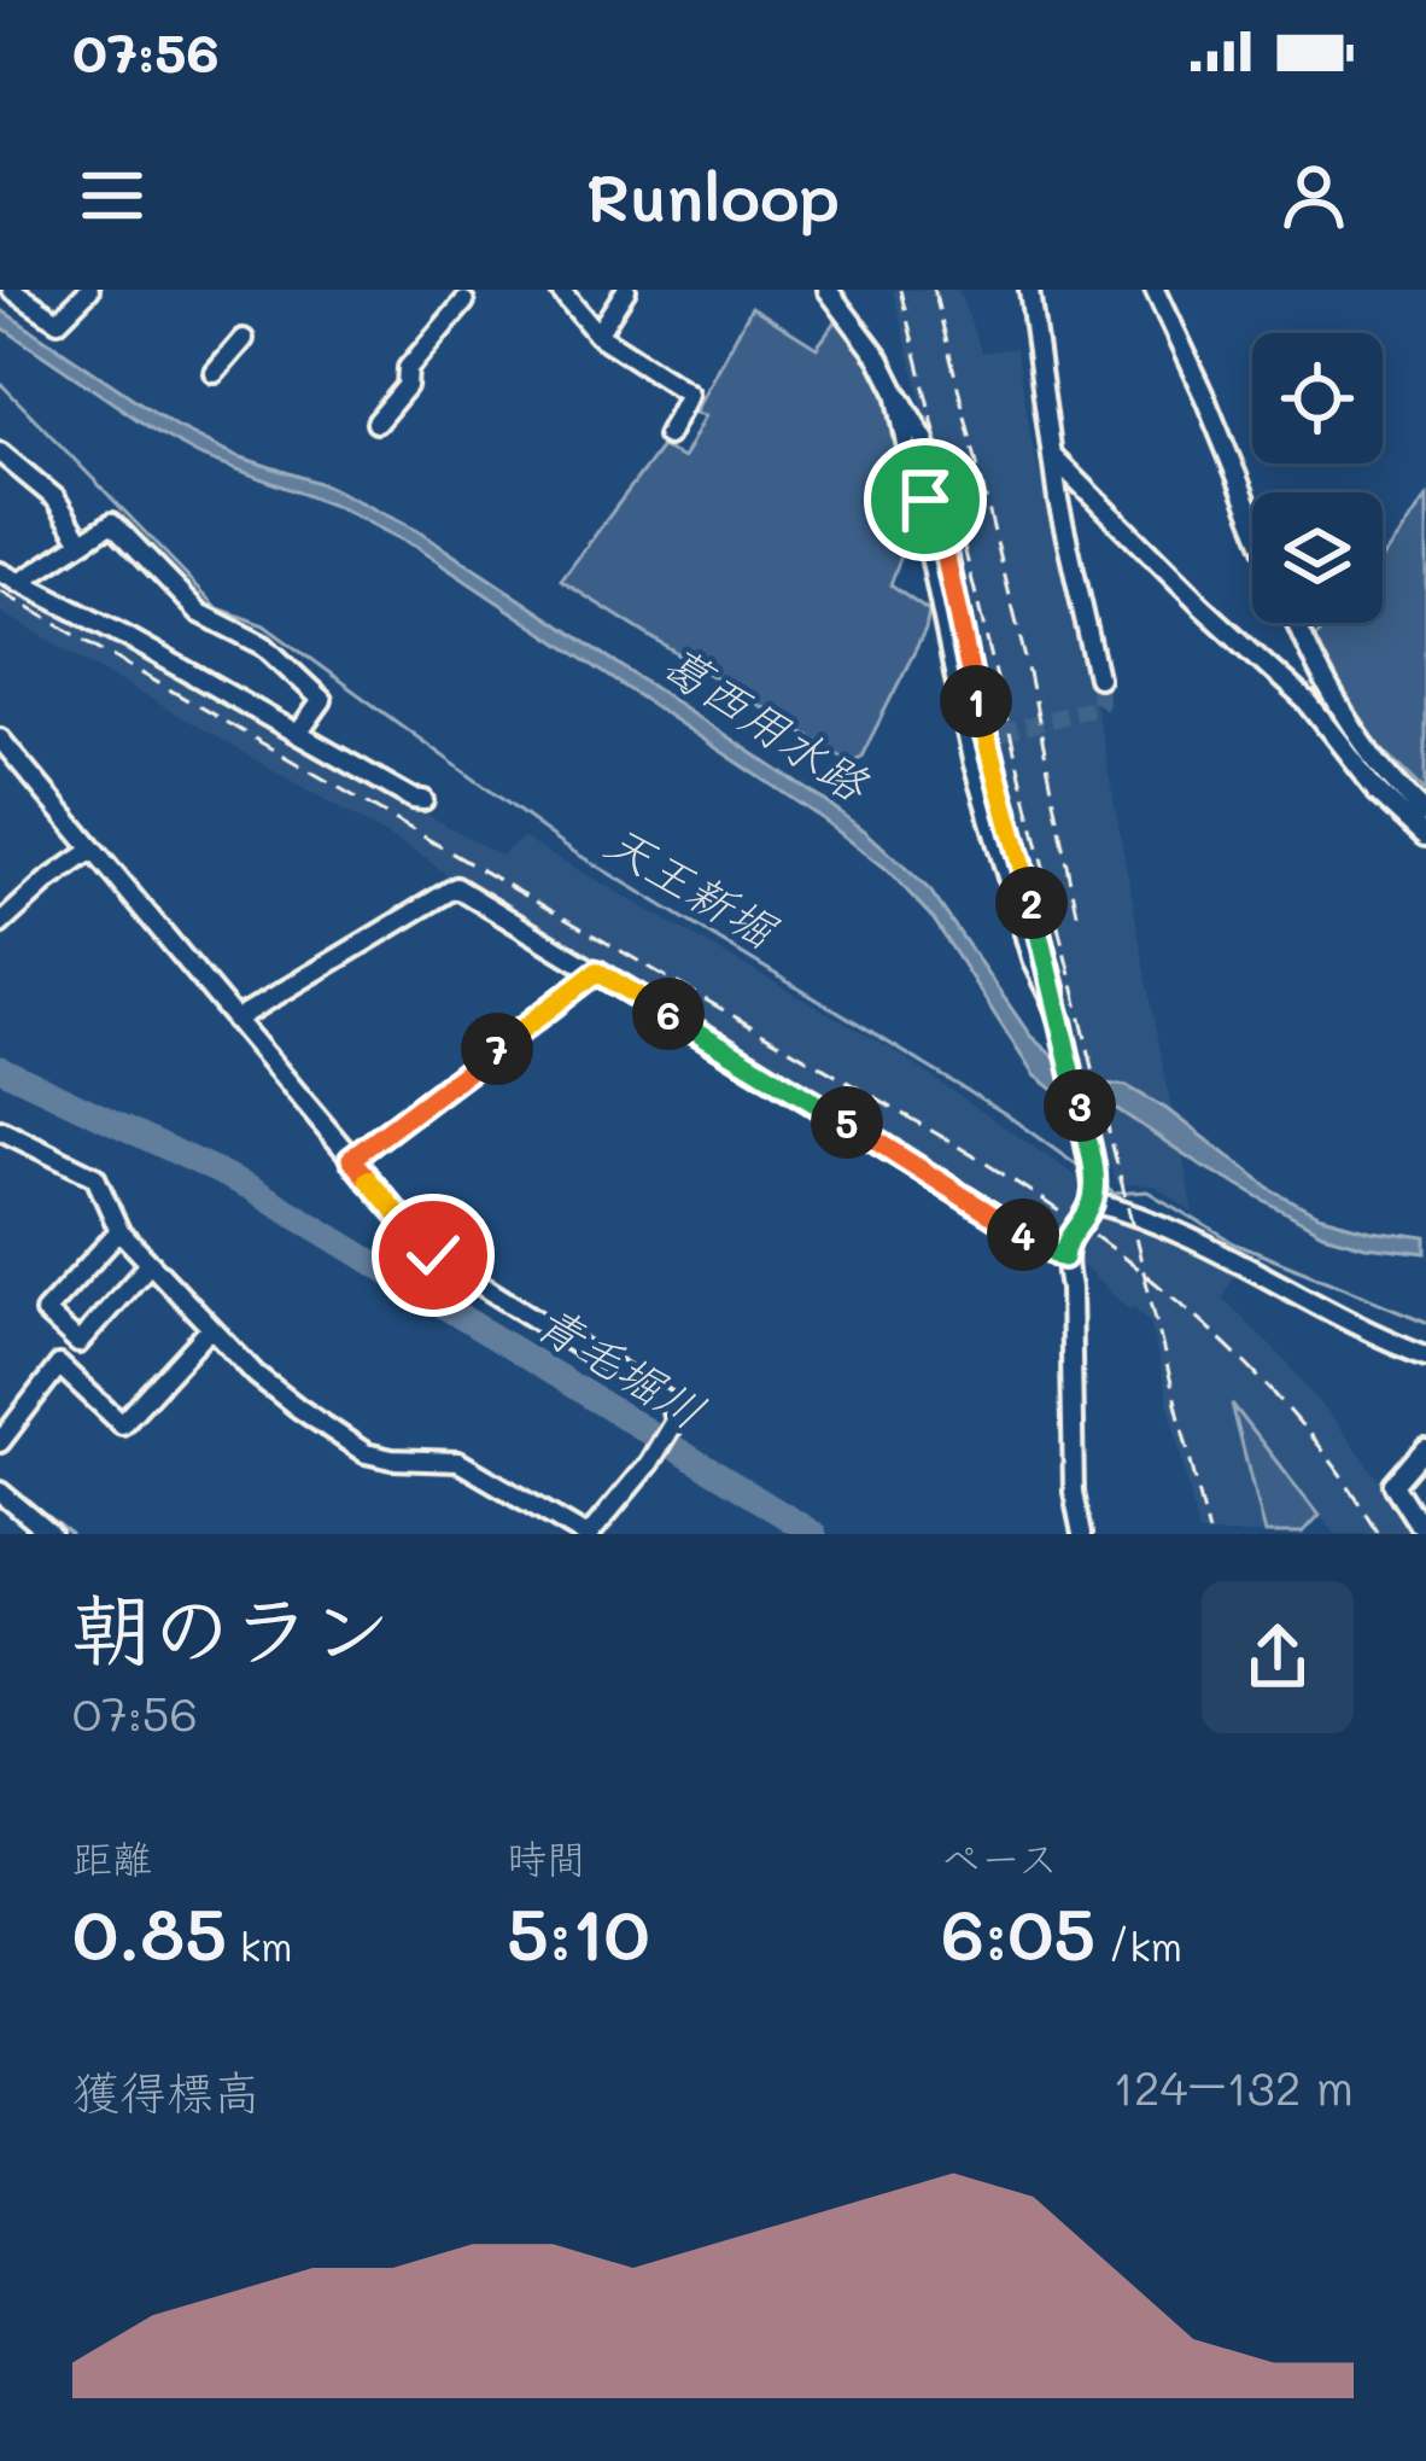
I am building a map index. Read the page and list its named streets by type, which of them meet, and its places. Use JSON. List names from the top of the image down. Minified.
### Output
{"water":["葛西用水路","天王新堀","青毛堀川"],"page":{"status":"07:56","header":"Runloop","pins":["1","2","6","7","3","5","4"],"heading":["朝のラン","07:56"],"stats":[["距離","0.85 km"],["時間","5:10"],["ペース","6:05 /km"]],"chart":["獲得標高","124–132 m"]}}
